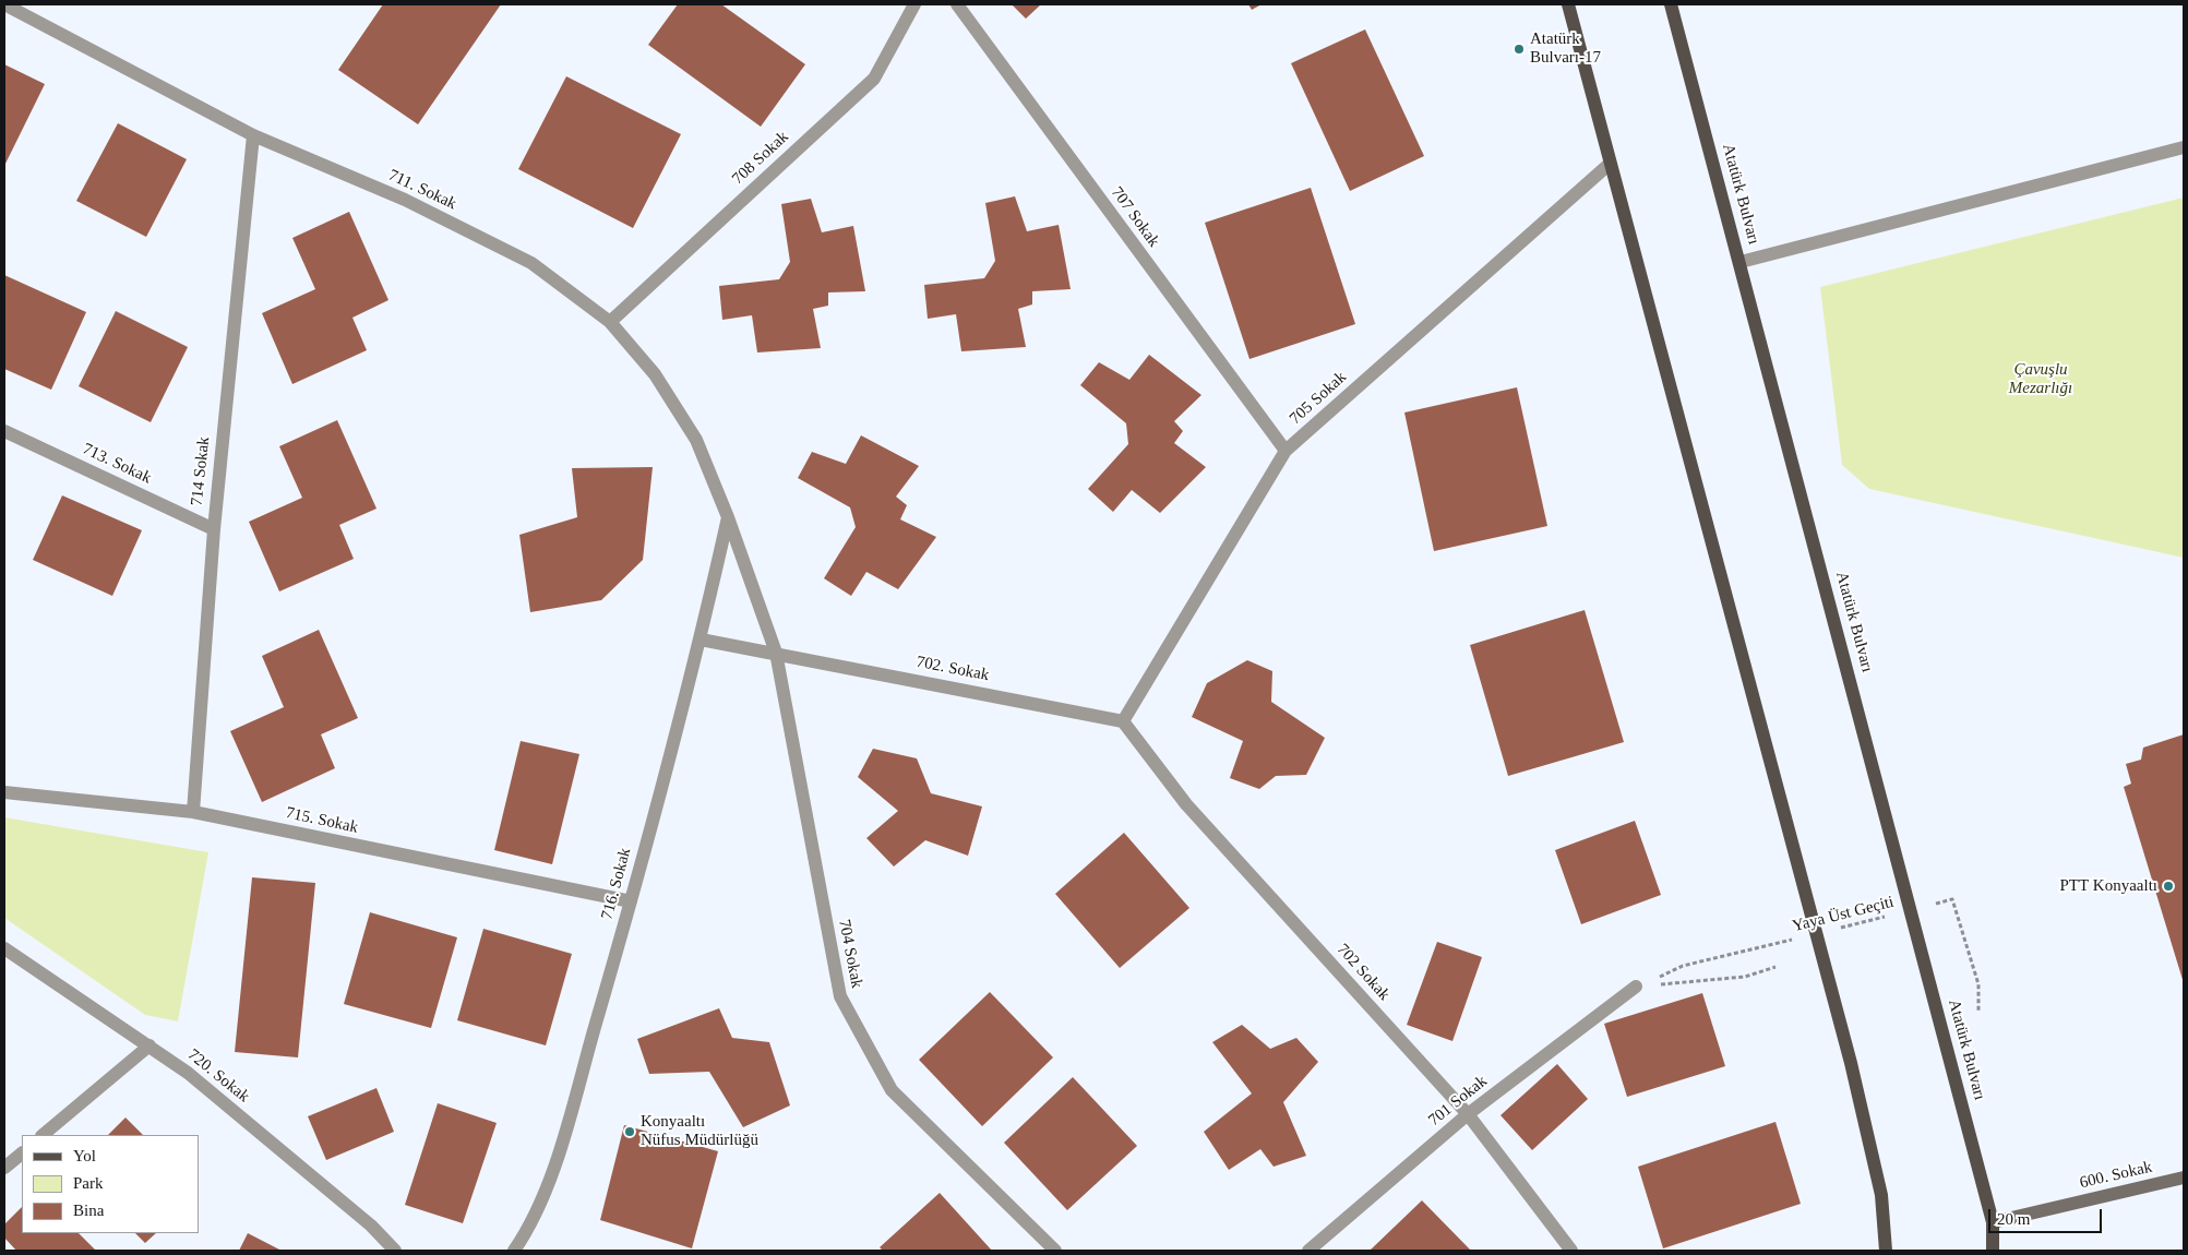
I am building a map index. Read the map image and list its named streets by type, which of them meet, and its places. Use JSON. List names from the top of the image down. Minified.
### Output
{"streets":{"main road":["Atatürk Bulvarı"],"street":["708 Sokak","711. Sokak","707 Sokak","705 Sokak","713. Sokak","714 Sokak","702. Sokak","715. Sokak","716. Sokak","704 Sokak","702 Sokak","720. Sokak","701 Sokak","600. Sokak"],"path":["Yaya Üst Geçiti"]},"crossings":[["708 Sokak","711. Sokak"],["711. Sokak","714 Sokak"],["711. Sokak","716. Sokak"],["711. Sokak","704 Sokak"],["Atatürk Bulvarı","600. Sokak"],["707 Sokak","705 Sokak"],["705 Sokak","702. Sokak"],["705 Sokak","702 Sokak"],["713. Sokak","714 Sokak"],["714 Sokak","715. Sokak"],["702. Sokak","716. Sokak"],["702. Sokak","704 Sokak"],["702. Sokak","702 Sokak"],["715. Sokak","716. Sokak"],["716. Sokak","704 Sokak"],["Yaya Üst Geçiti","701 Sokak"],["702 Sokak","701 Sokak"]],"parks":["Çavuşlu Mezarlığı"],"places":["Atatürk Bulvarı-17","PTT Konyaaltı","Konyaaltı Nüfus Müdürlüğü"],"legend":["Yol","Park","Bina"],"scale_bar":"20 m"}
